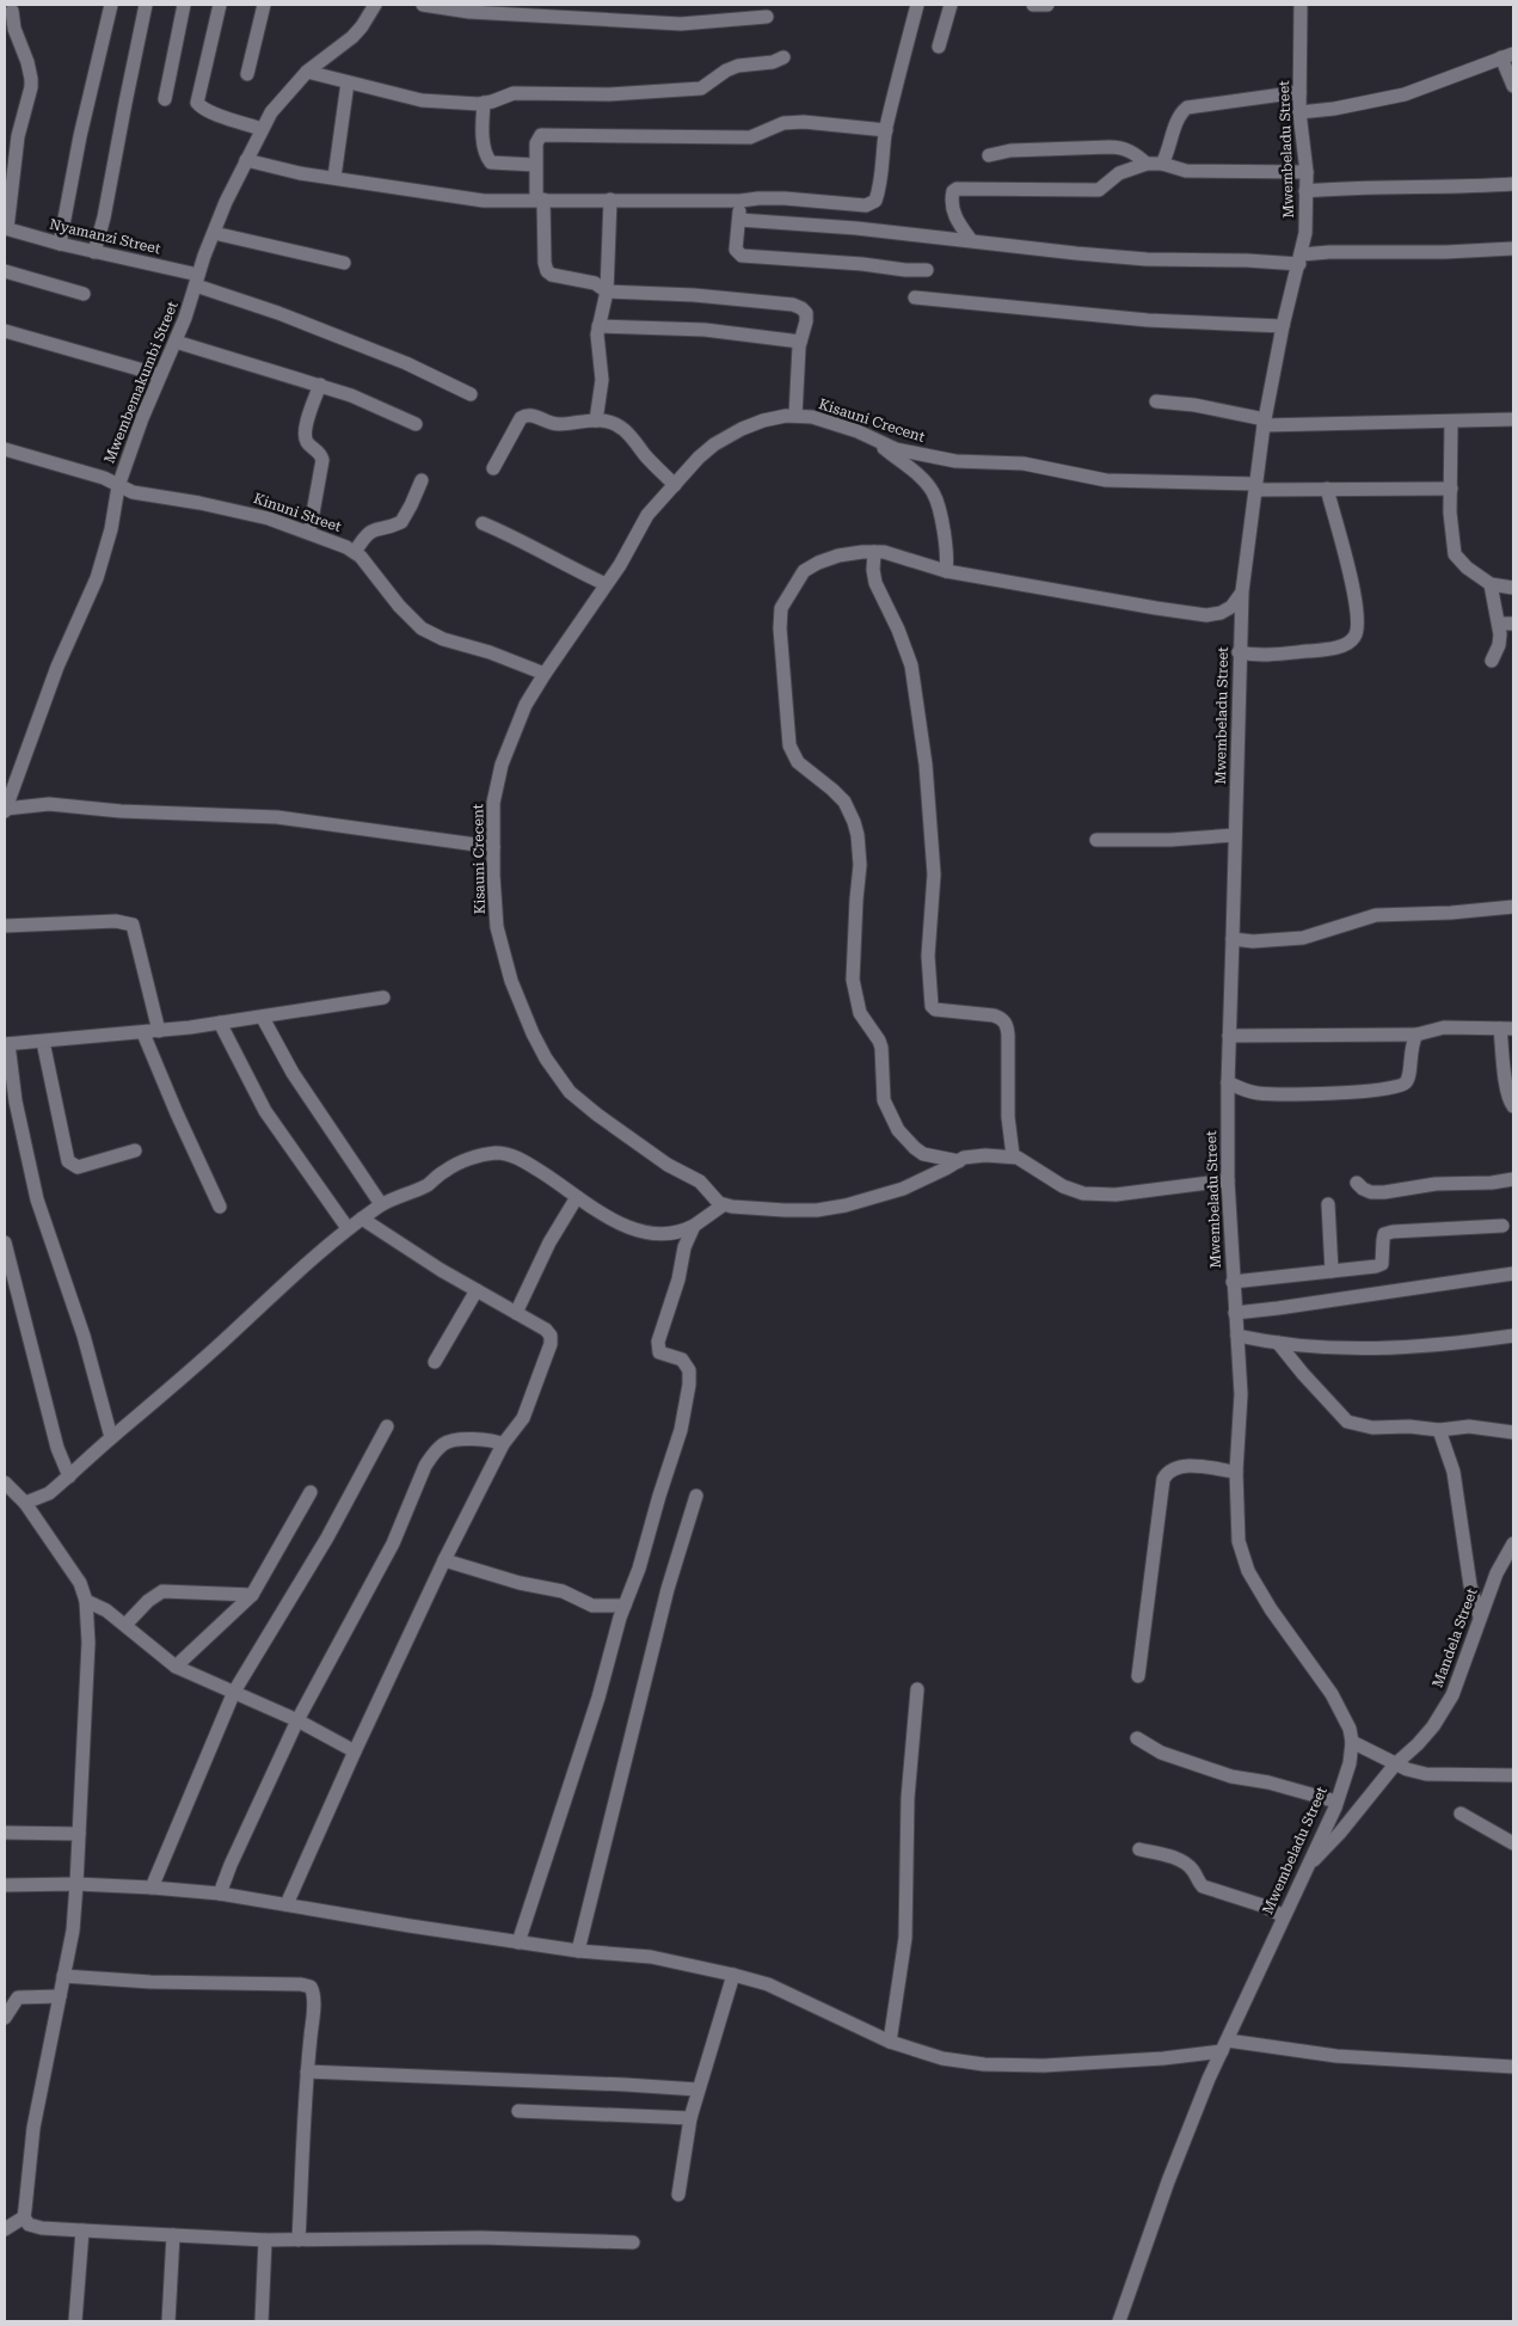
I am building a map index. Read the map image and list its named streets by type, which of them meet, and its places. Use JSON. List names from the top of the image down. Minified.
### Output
{"streets":{"street":["Mwembeladu Street","Nyamanzi Street","Mwembemakumbi Street","Kisauni Crecent","Kinuni Street","Mandela Street"]},"crossings":[["Mwembeladu Street","Kisauni Crecent"],["Mwembeladu Street","Mandela Street"],["Nyamanzi Street","Mwembemakumbi Street"],["Mwembemakumbi Street","Kinuni Street"],["Kisauni Crecent","Kinuni Street"]]}
